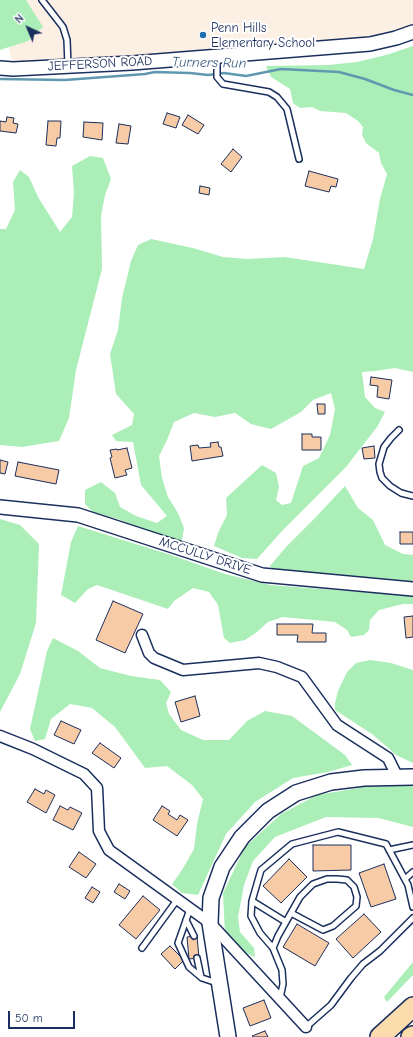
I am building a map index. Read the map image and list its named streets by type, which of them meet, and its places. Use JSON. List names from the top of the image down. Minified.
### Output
{"streets":{"street":["JEFFERSON ROAD","MCCULLY DRIVE"]},"water":["Turners Run"],"places":["Penn Hills Elementary School"],"scale_bar":"50 m","north":"top left"}
